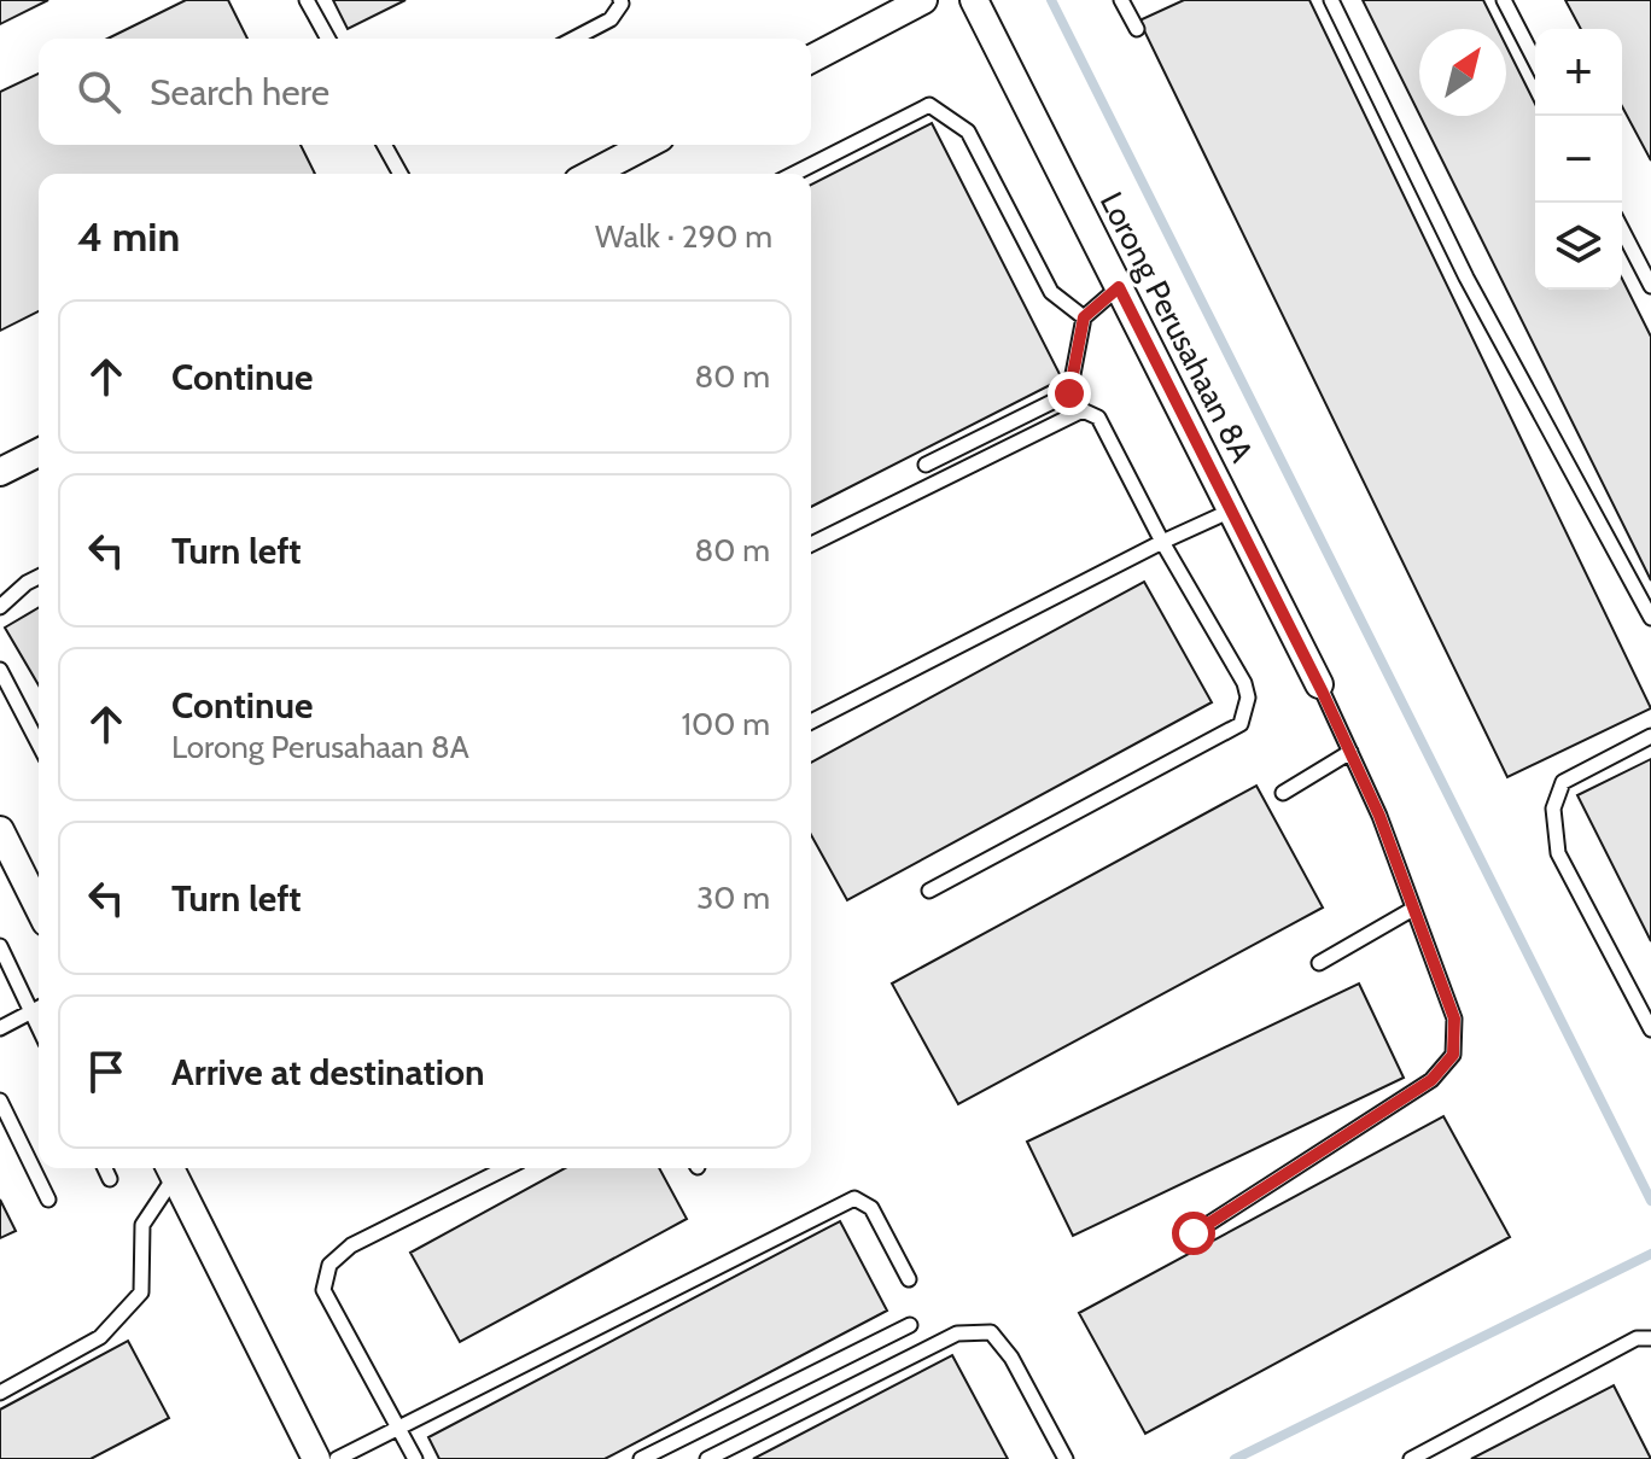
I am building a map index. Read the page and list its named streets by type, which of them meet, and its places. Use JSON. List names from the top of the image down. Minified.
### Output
{"streets":{"street":["Lorong Perusahaan 8A"]},"north":"top right","page":{"map_buttons":["+","−"],"search":"Search here","heading":["4 min","Walk · 290 m"],"list":[["Continue","80 m"],["Turn left","80 m"],["Continue","Lorong Perusahaan 8A","100 m"],["Turn left","30 m"],"Arrive at destination"]}}
